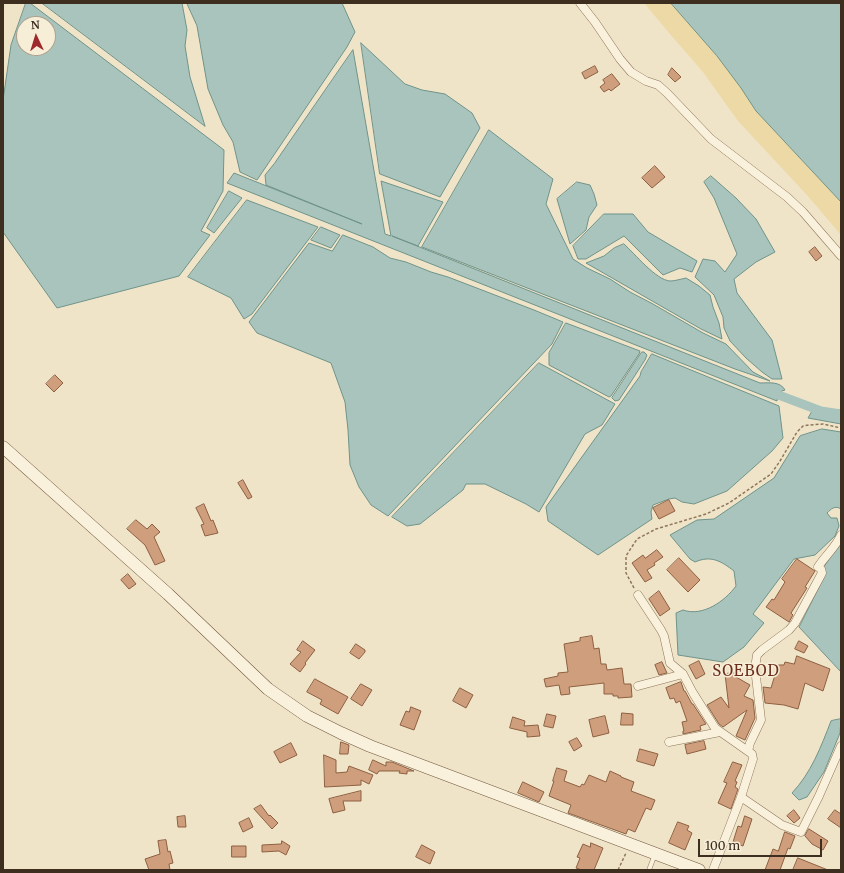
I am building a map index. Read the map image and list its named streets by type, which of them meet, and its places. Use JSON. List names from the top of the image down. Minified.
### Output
{"districts":["SOEBOD"],"scale_bar":"100 m","north":"top"}
